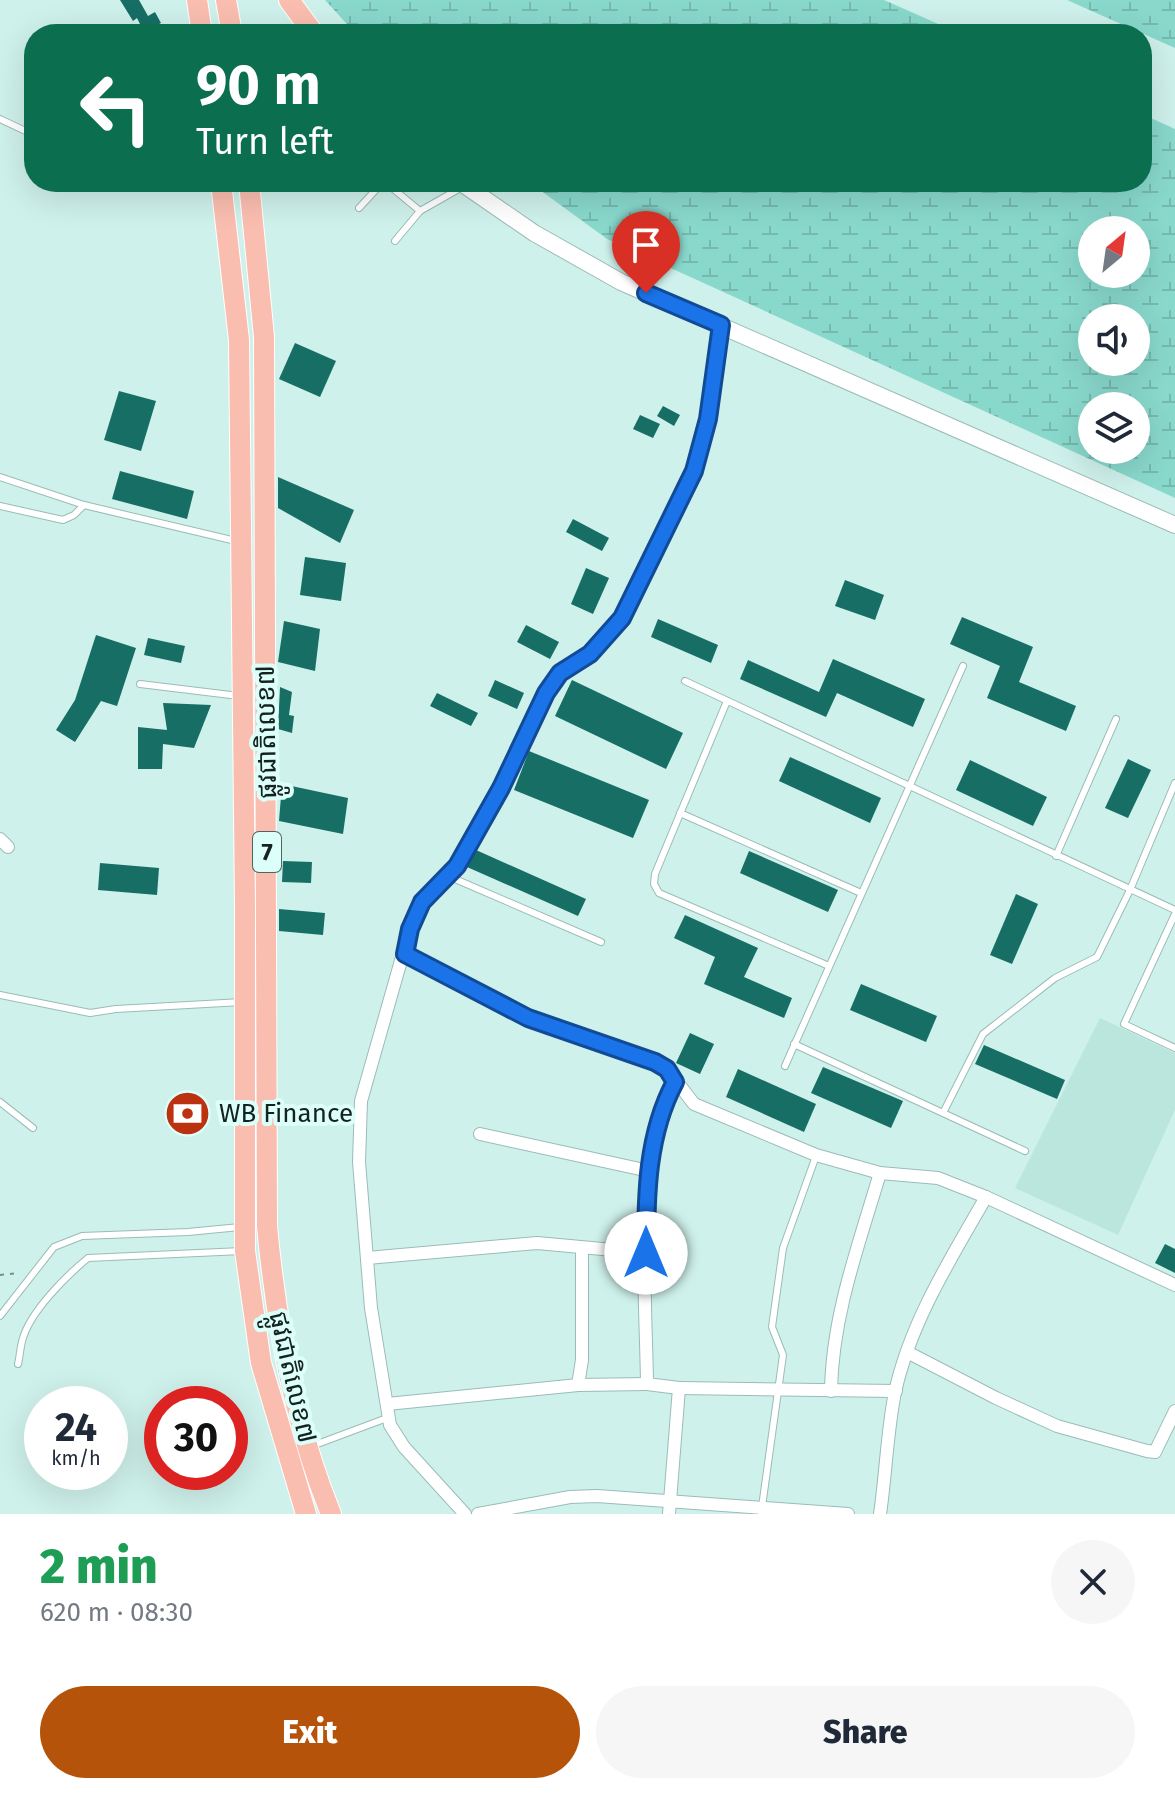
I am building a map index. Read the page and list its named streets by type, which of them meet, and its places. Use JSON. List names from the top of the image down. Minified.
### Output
{"streets":{"highway":["ផ្លូវជាតិលេខ៧","7"]},"places":{"bank":["WB Finance"]},"north":"top right","page":{"turn":["90 m","Turn left"],"speed":"24 km/h","limit":"30","heading":["2 min","620 m · 08:30"],"buttons":["Exit","Share"]}}
